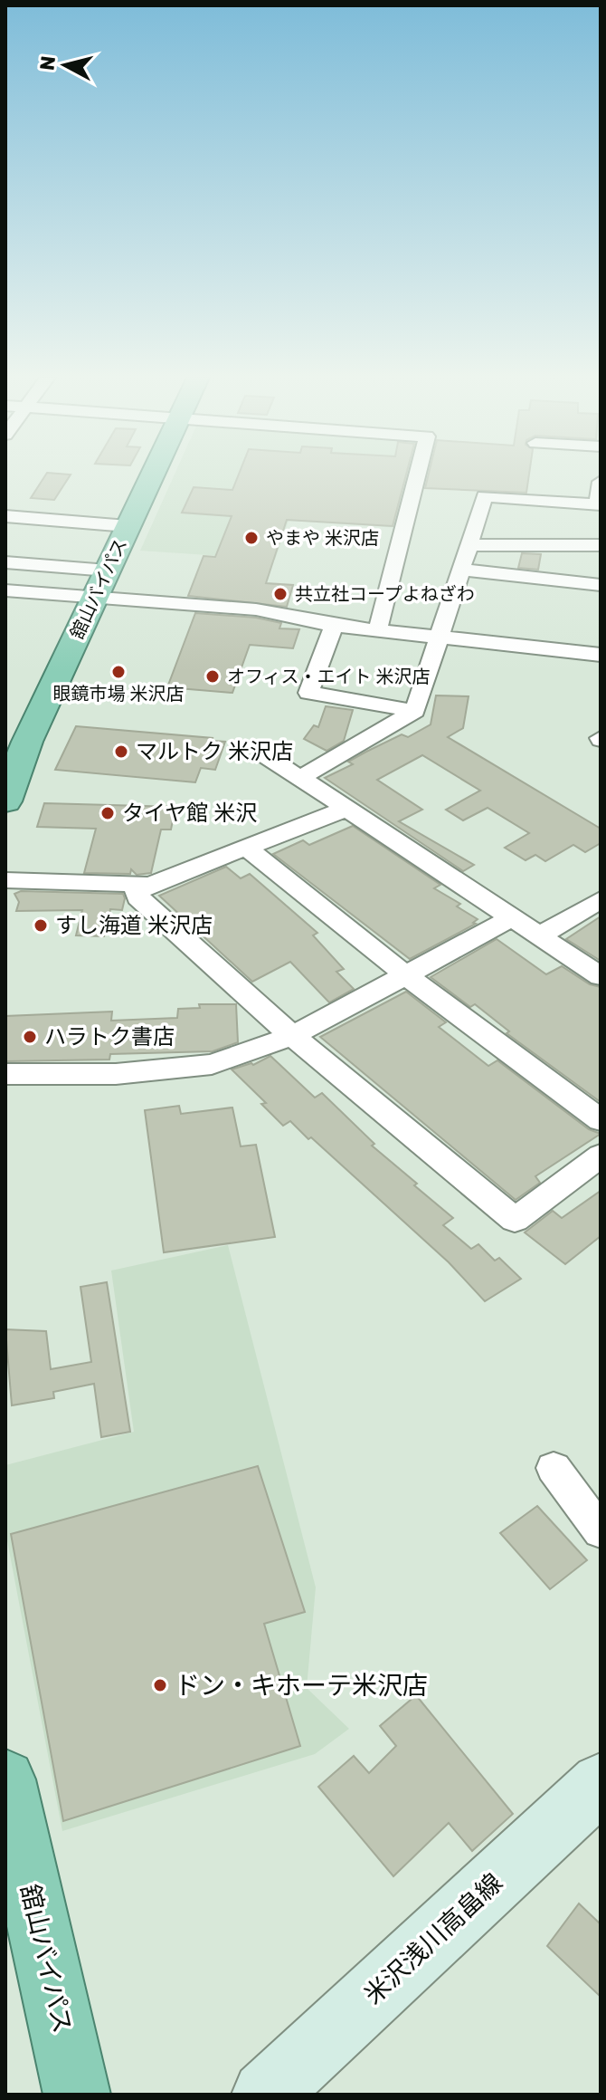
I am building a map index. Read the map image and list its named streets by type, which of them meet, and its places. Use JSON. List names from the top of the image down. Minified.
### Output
{"streets":{"highway":["舘山バイパス"],"main road":["米沢浅川高畠線"]},"places":["やまや 米沢店","共立社コープよねざわ","眼鏡市場 米沢店","オフィス・エイト 米沢店","マルトク 米沢店","タイヤ館 米沢","すし海道 米沢店","ハラトク書店","ドン・キホーテ米沢店"],"north":"left"}
